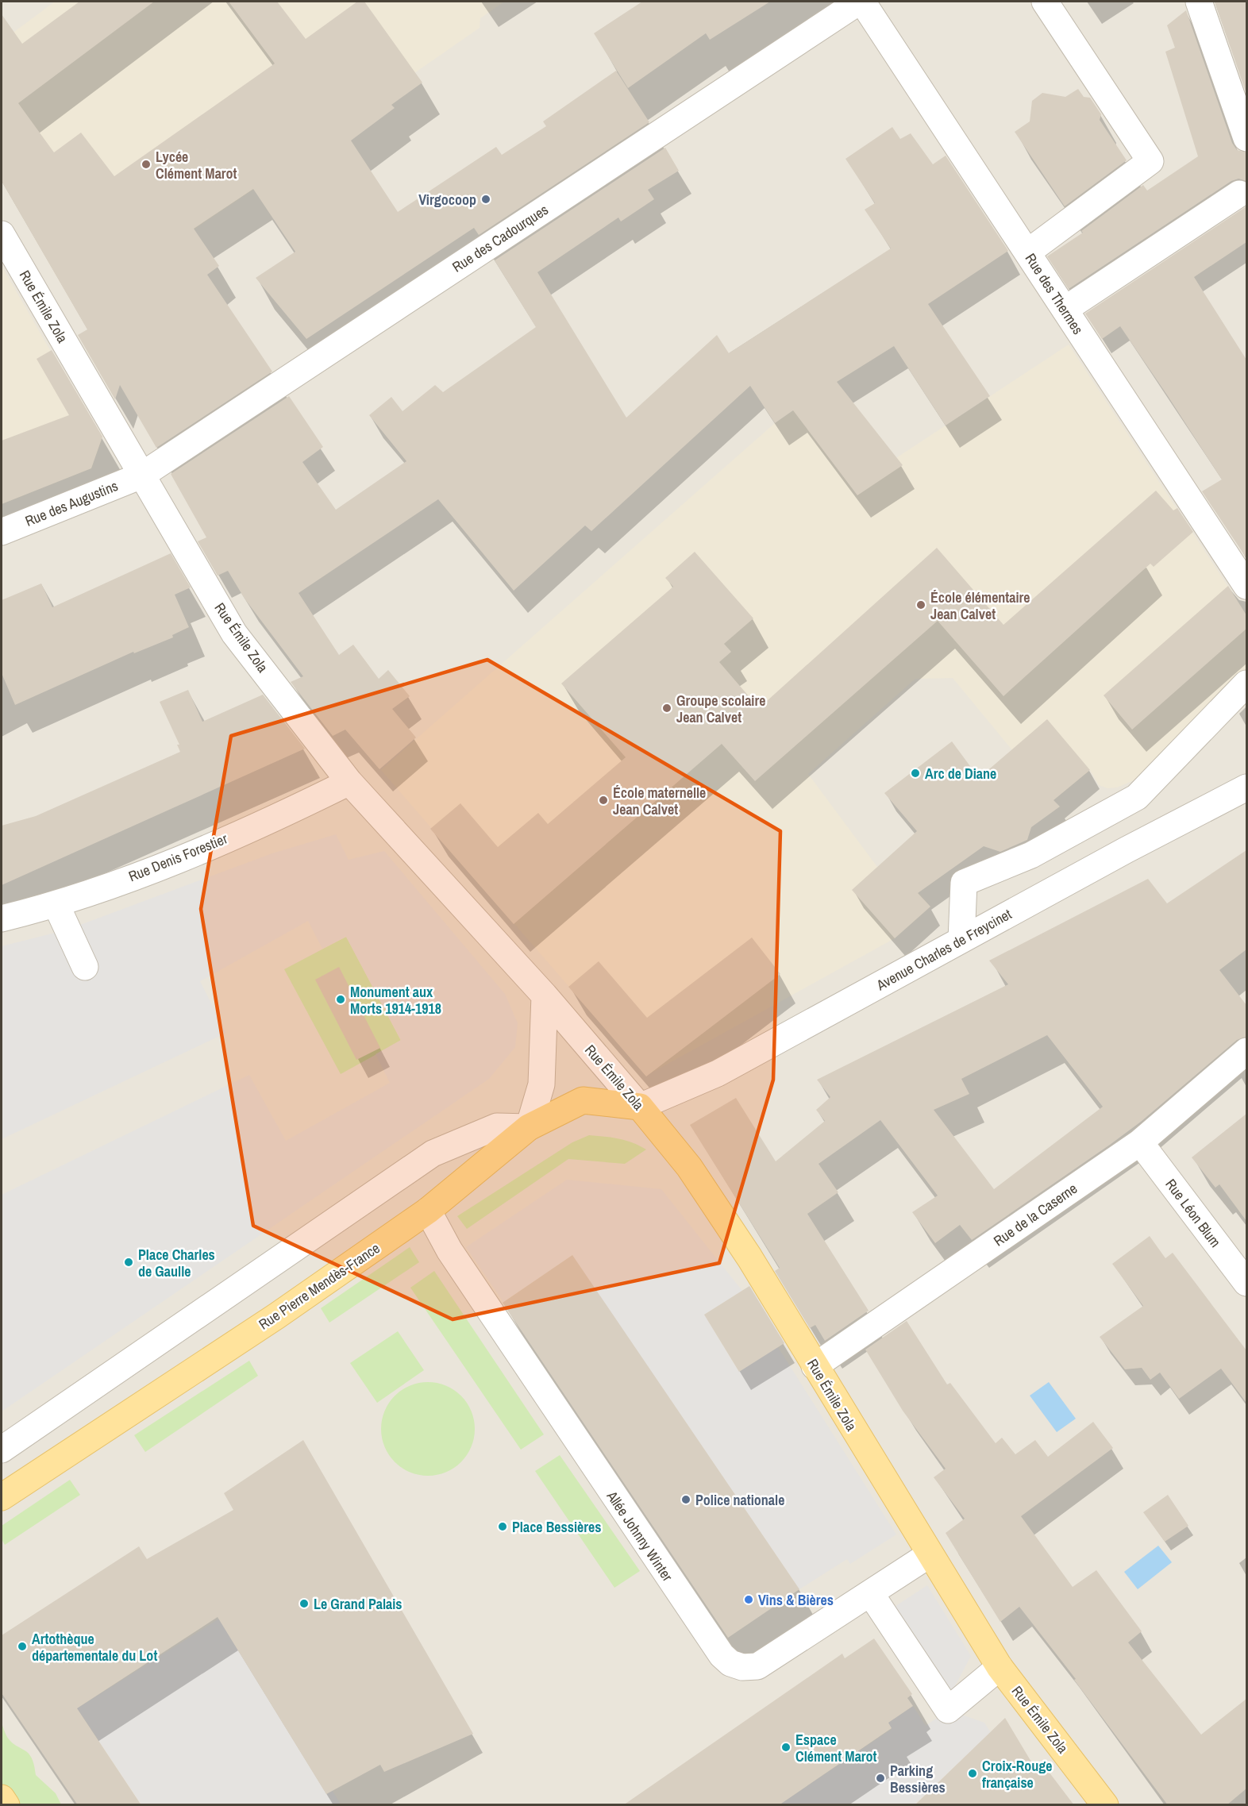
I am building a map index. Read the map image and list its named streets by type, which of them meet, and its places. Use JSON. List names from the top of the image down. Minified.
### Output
{"streets":{"main road":["Rue Émile Zola","Rue Pierre Mendès-France"],"street":["Rue des Cadourques","Rue des Thermes","Rue des Augustins","Rue Denis Forestier","Avenue Charles de Freycinet","Rue Léon Blum","Rue de la Caserne","Allée Johnny Winter"]},"crossings":[["Rue des Cadourques","Rue des Thermes"],["Rue des Cadourques","Rue Émile Zola"],["Rue des Cadourques","Rue des Augustins"],["Rue Émile Zola","Rue des Augustins"],["Rue Émile Zola","Rue Denis Forestier"],["Rue Émile Zola","Avenue Charles de Freycinet"],["Rue Émile Zola","Rue de la Caserne"],["Rue Émile Zola","Rue Pierre Mendès-France"],["Rue Émile Zola","Allée Johnny Winter"],["Avenue Charles de Freycinet","Rue Pierre Mendès-France"],["Rue Léon Blum","Rue de la Caserne"],["Rue Pierre Mendès-France","Allée Johnny Winter"]],"places":["Lycée Clément Marot","Virgocoop","École élémentaire Jean Calvet","Groupe scolaire Jean Calvet","Arc de Diane","École maternelle Jean Calvet","Monument aux Morts 1914-1918","Place Charles de Gaulle","Police nationale","Place Bessières","Vins & Bières","Le Grand Palais","Artothèque départementale du Lot","Espace Clément Marot","Croix-Rouge française","Parking Bessières"]}
